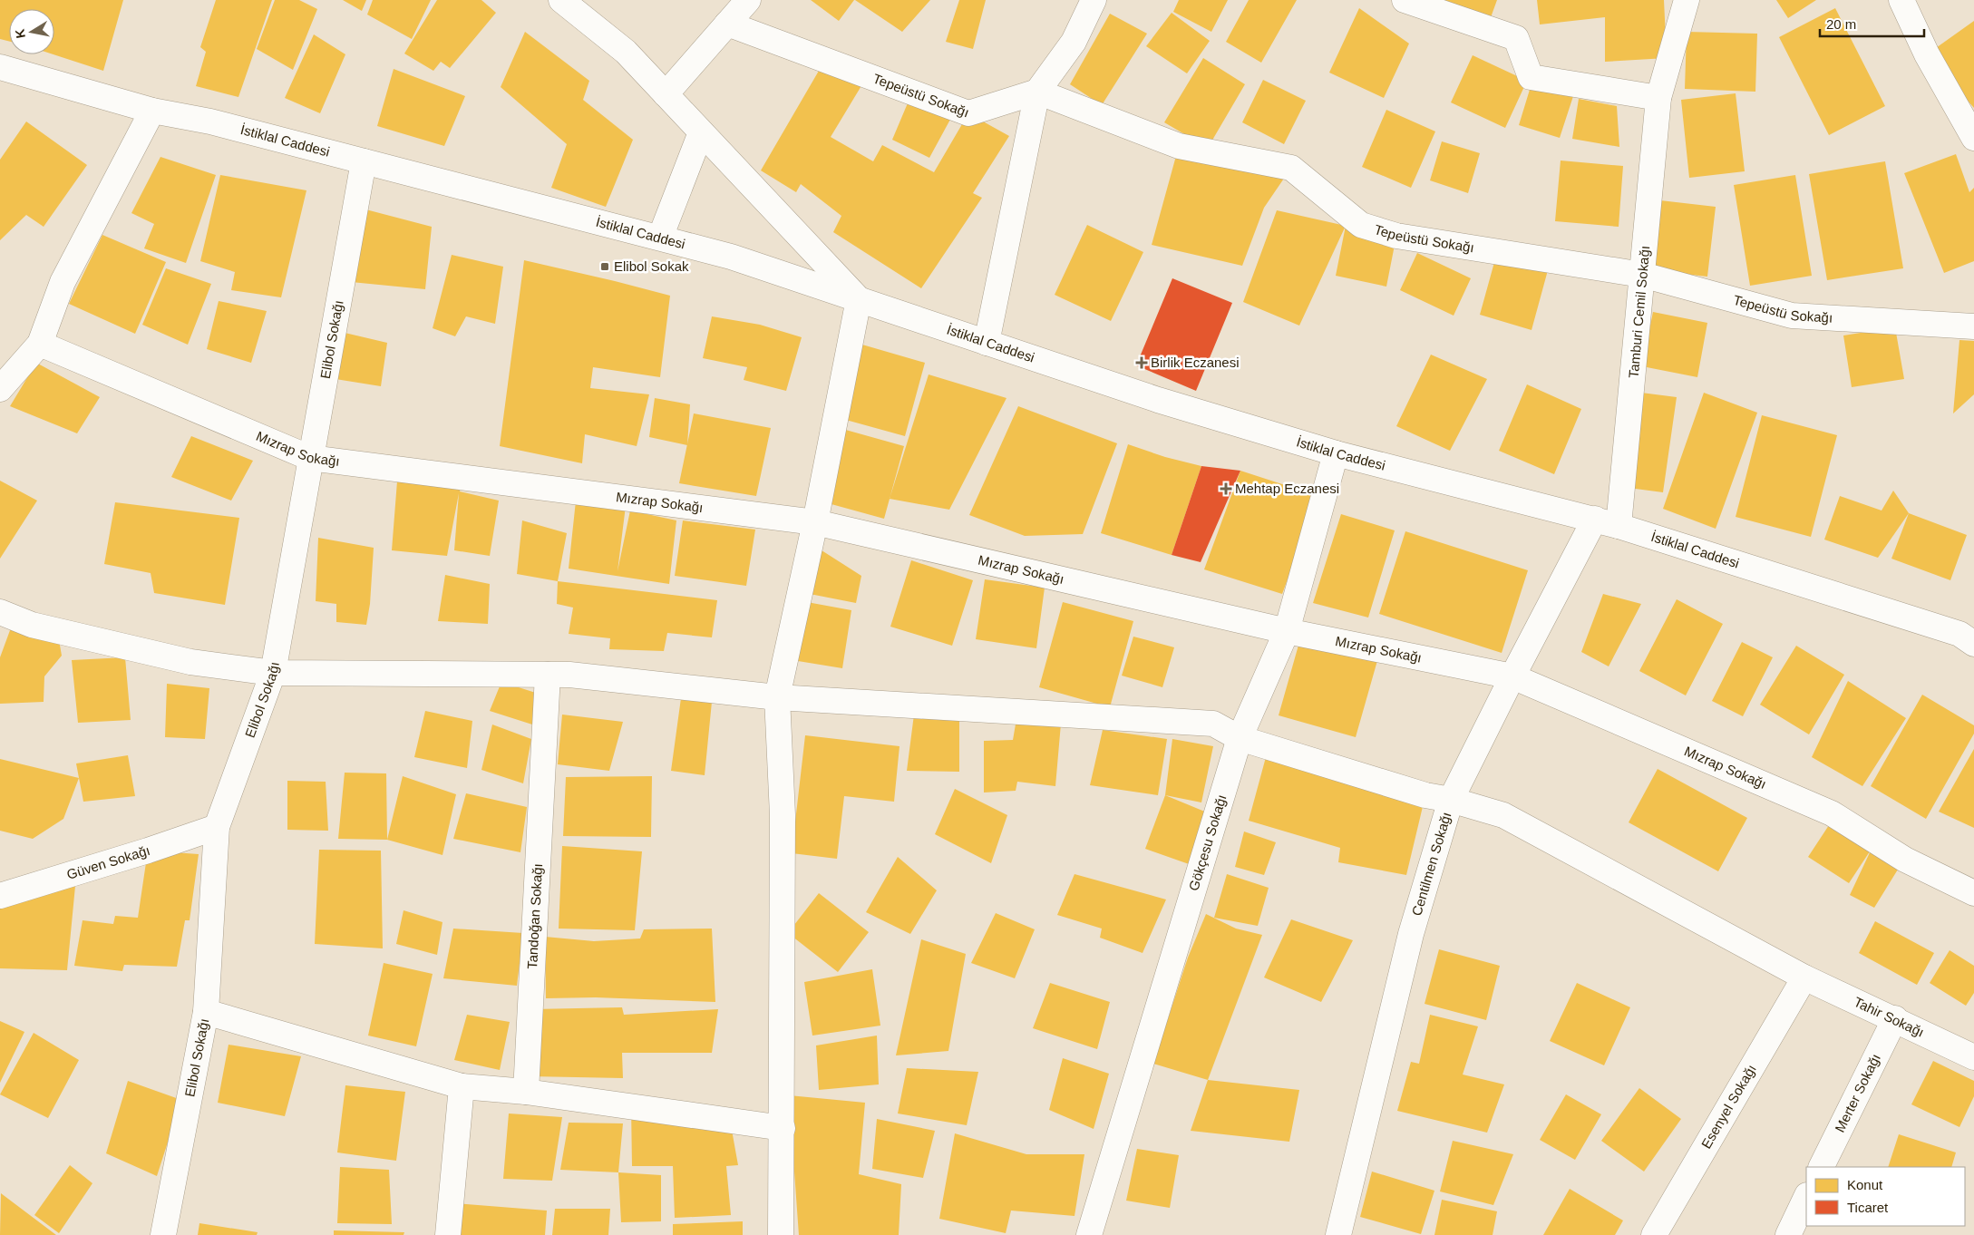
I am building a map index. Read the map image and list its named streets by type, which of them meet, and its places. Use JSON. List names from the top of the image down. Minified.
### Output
{"streets":{"street":["Tepeüstü Sokağı","İstiklal Caddesi","Tamburi Cemil Sokağı","Elibol Sokağı","Mızrap Sokağı","Gökçesu Sokağı","Güven Sokağı","Centilmen Sokağı","Tandoğan Sokağı","Tahir Sokağı","Merter Sokağı","Esenyel Sokağı"]},"crossings":[["Tepeüstü Sokağı","Tamburi Cemil Sokağı"],["İstiklal Caddesi","Tamburi Cemil Sokağı"],["İstiklal Caddesi","Elibol Sokağı"],["İstiklal Caddesi","Gökçesu Sokağı"],["İstiklal Caddesi","Centilmen Sokağı"],["Elibol Sokağı","Mızrap Sokağı"],["Elibol Sokağı","Güven Sokağı"],["Elibol Sokağı","Tahir Sokağı"],["Mızrap Sokağı","Gökçesu Sokağı"],["Mızrap Sokağı","Centilmen Sokağı"],["Gökçesu Sokağı","Tahir Sokağı"],["Centilmen Sokağı","Tahir Sokağı"],["Tandoğan Sokağı","Tahir Sokağı"],["Tahir Sokağı","Merter Sokağı"],["Tahir Sokağı","Esenyel Sokağı"]],"places":{"transit":["Elibol Sokak"],"health":["Birlik Eczanesi","Mehtap Eczanesi"]},"legend":["Konut","Ticaret"],"scale_bar":"20 m","north":"left"}
